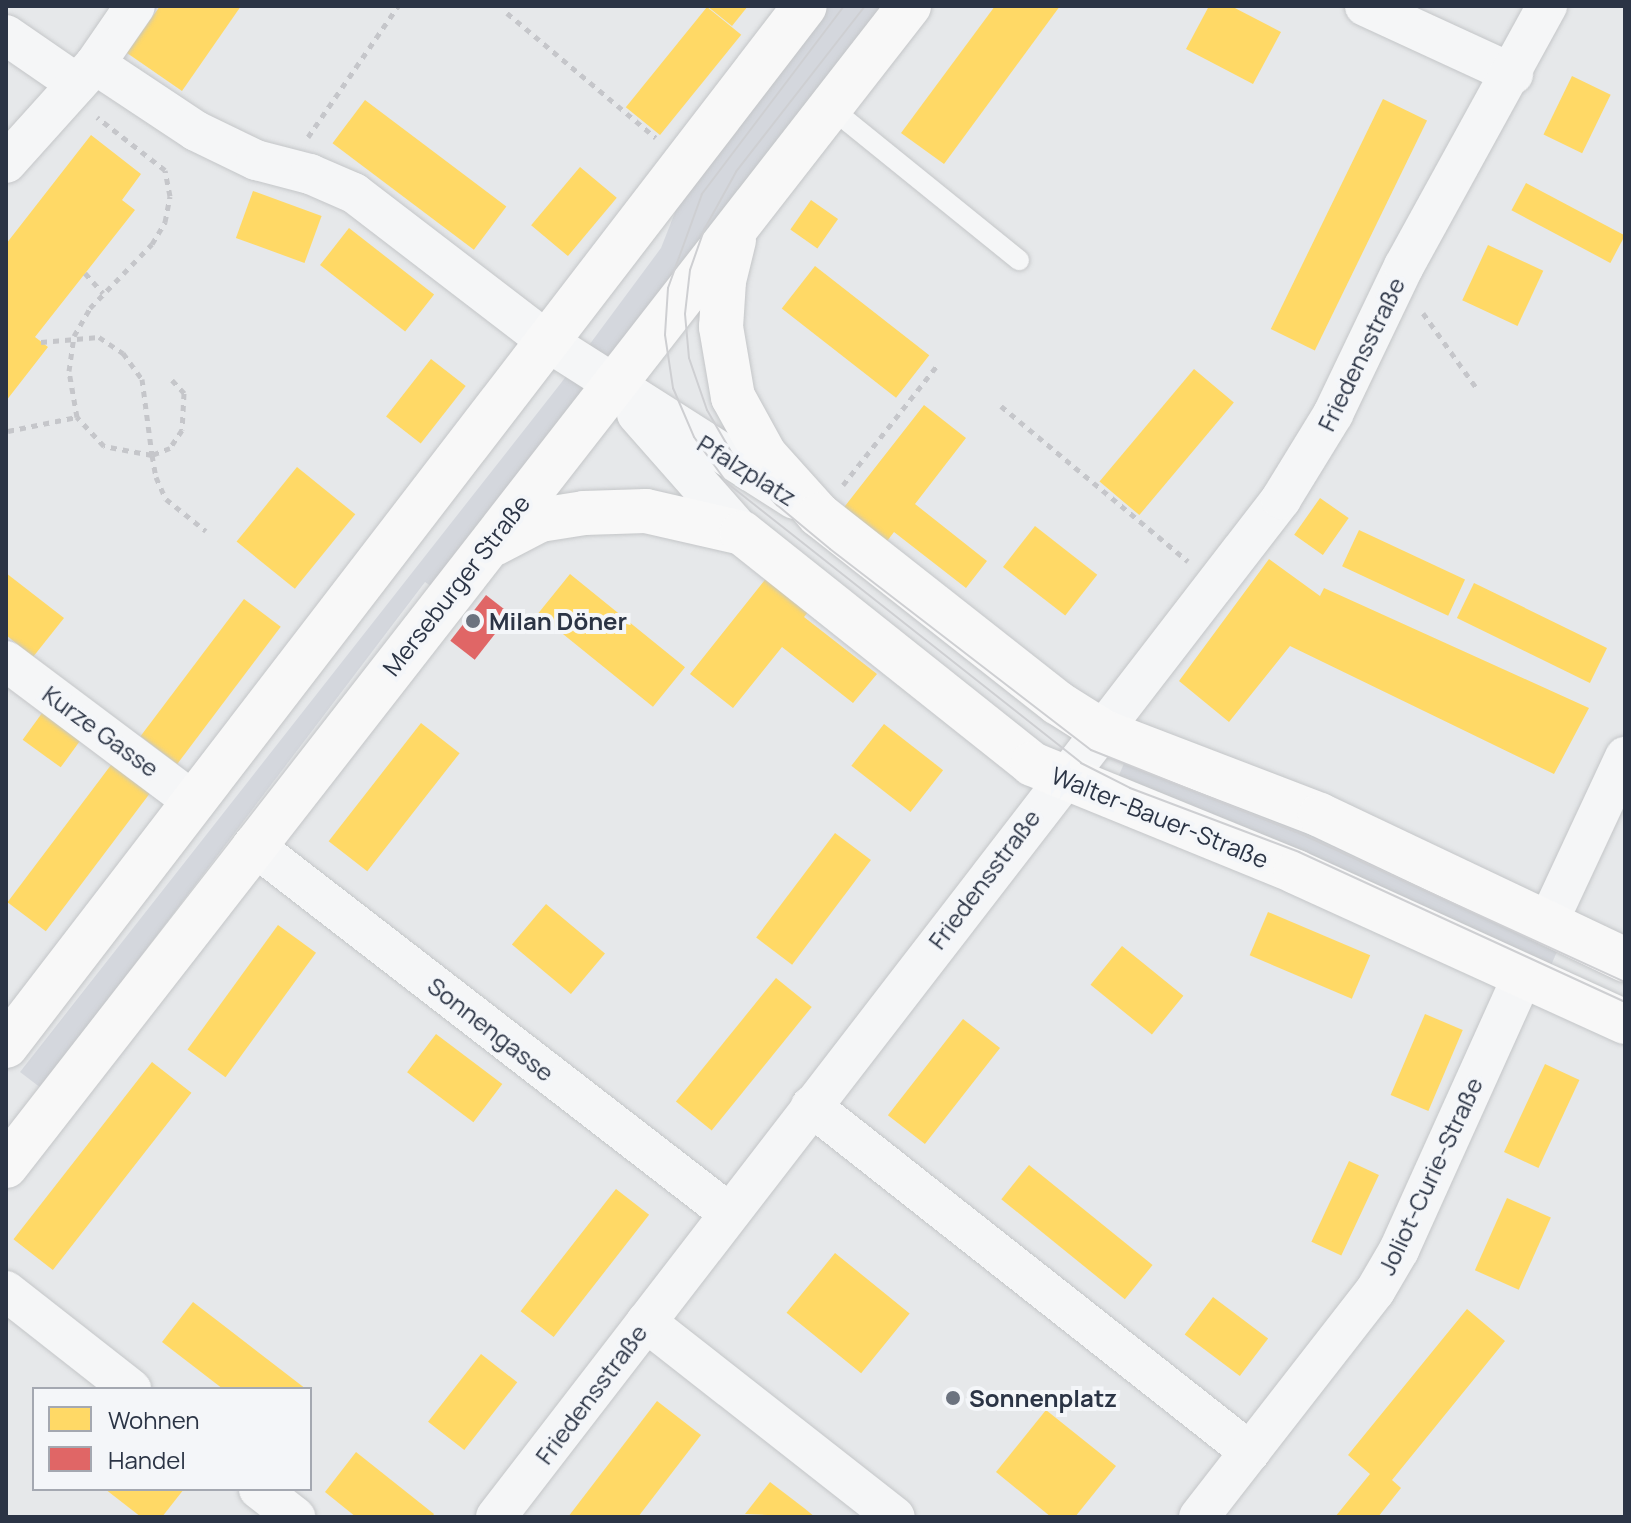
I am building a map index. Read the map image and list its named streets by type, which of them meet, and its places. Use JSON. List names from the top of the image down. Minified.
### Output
{"streets":{"street":["Friedensstraße","Pfalzplatz","Merseburger Straße","Kurze Gasse","Walter-Bauer-Straße","Sonnengasse","Joliot-Curie-Straße"]},"crossings":[["Friedensstraße","Walter-Bauer-Straße"],["Friedensstraße","Sonnengasse"],["Pfalzplatz","Merseburger Straße"],["Pfalzplatz","Walter-Bauer-Straße"],["Merseburger Straße","Sonnengasse"],["Walter-Bauer-Straße","Joliot-Curie-Straße"]],"places":["Milan Döner","Sonnenplatz"],"legend":["Wohnen","Handel"]}
